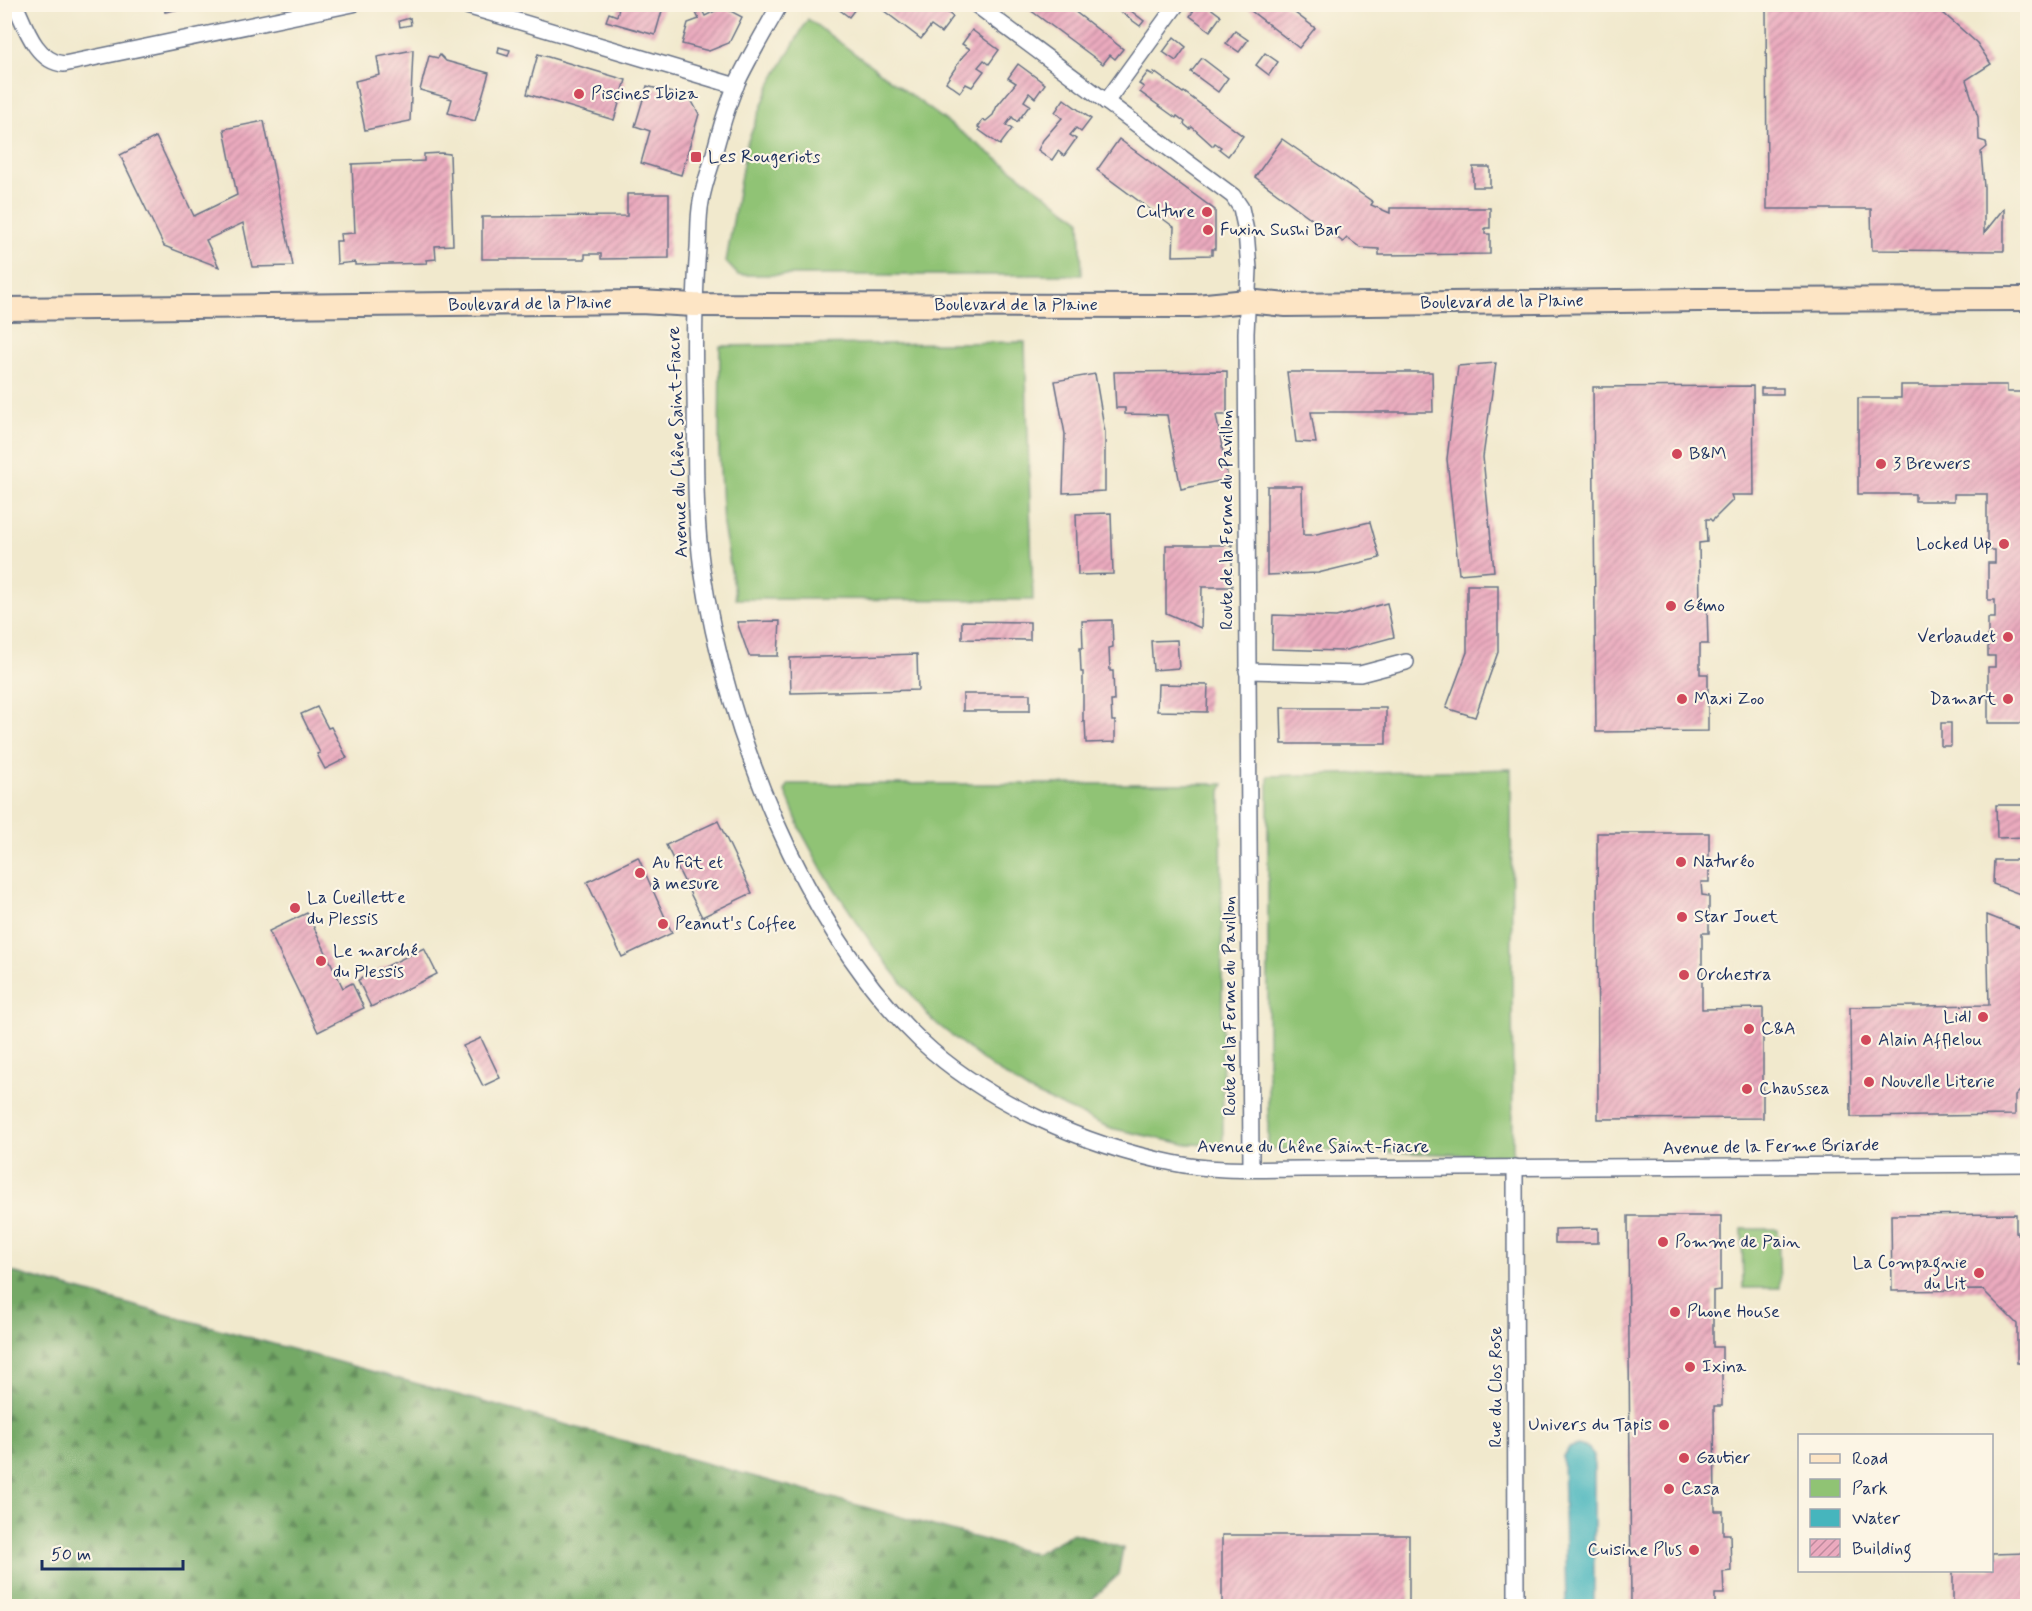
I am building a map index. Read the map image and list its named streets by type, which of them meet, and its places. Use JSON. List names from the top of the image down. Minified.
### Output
{"streets":{"main road":["Boulevard de la Plaine"],"street":["Avenue du Chêne Saint-Fiacre","Route de la Ferme du Pavillon","Avenue de la Ferme Briarde","Rue du Clos Rose"]},"crossings":[["Boulevard de la Plaine","Avenue du Chêne Saint-Fiacre"],["Boulevard de la Plaine","Route de la Ferme du Pavillon"],["Avenue du Chêne Saint-Fiacre","Route de la Ferme du Pavillon"],["Avenue du Chêne Saint-Fiacre","Avenue de la Ferme Briarde"],["Avenue du Chêne Saint-Fiacre","Rue du Clos Rose"],["Avenue de la Ferme Briarde","Rue du Clos Rose"]],"places":{"other":["Piscines Ibiza","Culture","Fuxin Sushi Bar","B&M","3 Brewers","Locked Up","Gémo","Verbaudet","Maxi Zoo","Damart","Naturéo","Au Fût et à mesure","La Cueillette du Plessis","Star Jouet","Peanut's Coffee","Le marché du Plessis","Orchestra","Lidl","C&A","Alain Afflelou","Nouvelle Literie","Chaussea","Pomme de Pain","La Compagnie du Lit","Phone House","Ixina","Univers du Tapis","Gautier","Casa","Cuisine Plus"],"transit":["Les Rougeriots"]},"legend":["Road","Park","Water","Building"],"scale_bar":"50 m"}
